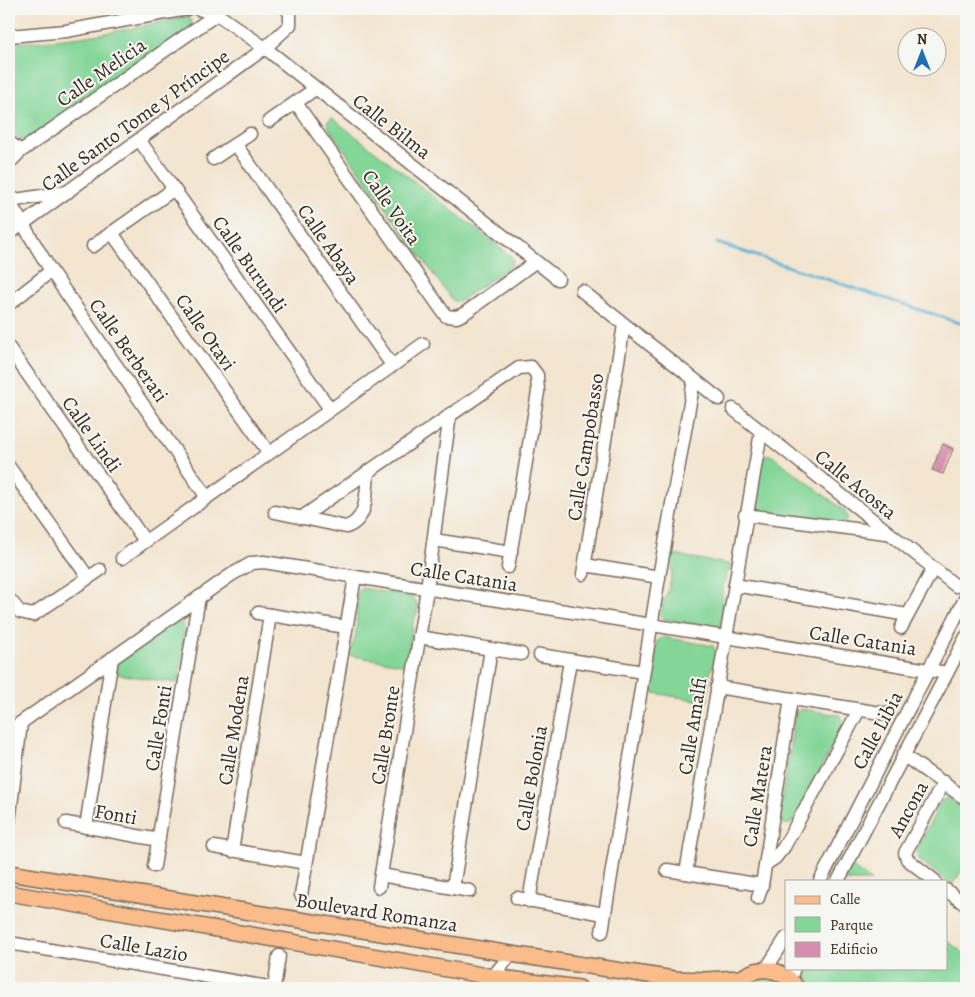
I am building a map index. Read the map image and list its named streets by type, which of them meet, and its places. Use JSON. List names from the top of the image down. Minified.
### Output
{"streets":{"main road":["Boulevard Romanza"],"street":["Calle Melicia","Calle Santo Tome y Príncipe","Calle Bilma","Calle Voita","Calle Abaya","Calle Burundi","Calle Otavi","Calle Berberati","Calle Lindi","Calle Campobasso","Calle Acosta","Calle Catania","Calle Amalfi","Calle Fonti","Calle Modena","Calle Libia","Calle Bronte","Calle Bolonia","Calle Matera","Ancona","Fonti","Calle Lazio"]},"crossings":[["Calle Melicia","Calle Bilma"],["Calle Santo Tome y Príncipe","Calle Bilma"],["Calle Santo Tome y Príncipe","Calle Burundi"],["Calle Santo Tome y Príncipe","Calle Berberati"],["Calle Bilma","Calle Voita"],["Calle Acosta","Calle Amalfi"],["Calle Catania","Calle Amalfi"],["Calle Catania","Calle Fonti"],["Calle Catania","Calle Libia"],["Calle Catania","Calle Bronte"],["Calle Fonti","Fonti"]],"legend":["Calle","Parque","Edificio"],"north":"top"}
